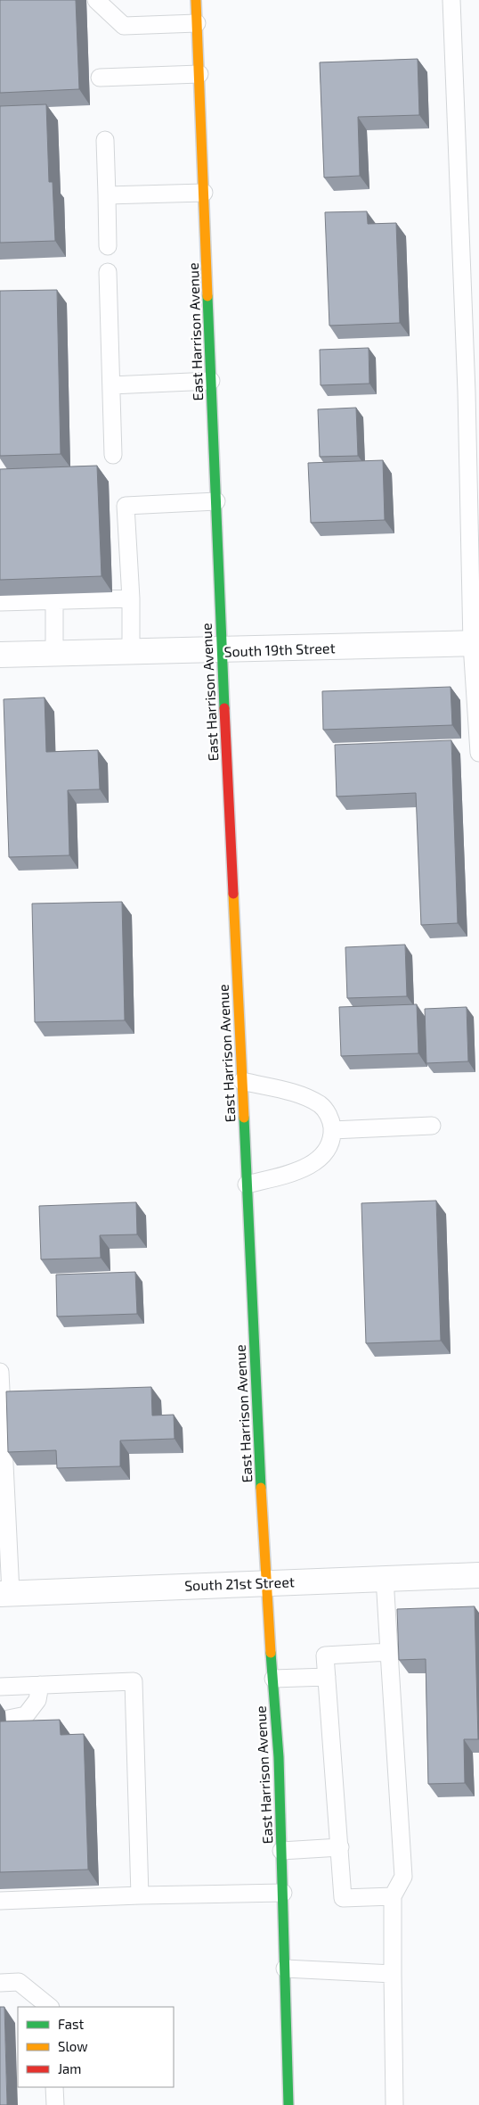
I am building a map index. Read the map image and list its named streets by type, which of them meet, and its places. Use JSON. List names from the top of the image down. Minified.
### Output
{"streets":{"main road":["East Harrison Avenue"],"street":["South 19th Street","South 21st Street"]},"crossings":[["East Harrison Avenue","South 19th Street"],["East Harrison Avenue","South 21st Street"]],"legend":["Fast","Slow","Jam"]}
